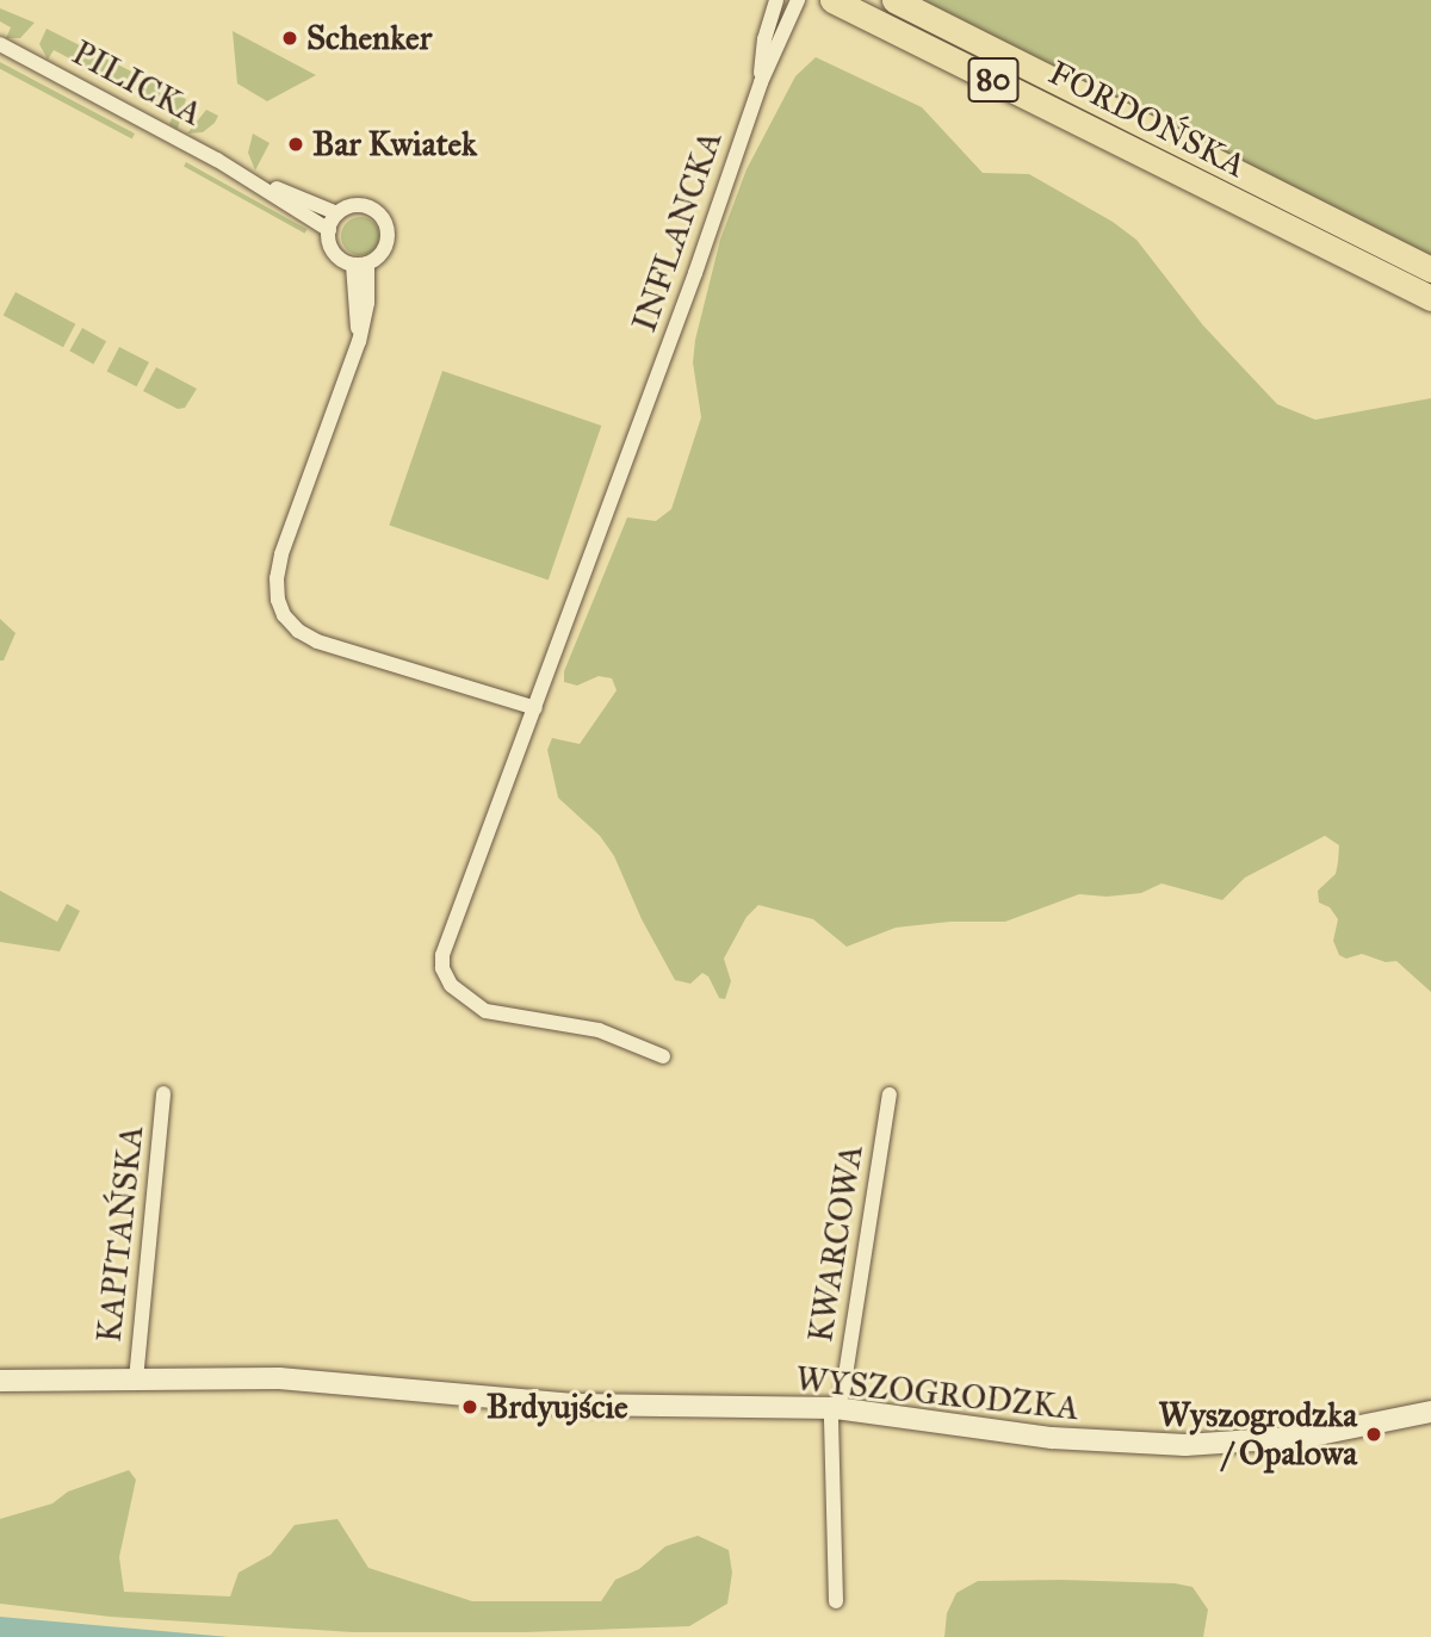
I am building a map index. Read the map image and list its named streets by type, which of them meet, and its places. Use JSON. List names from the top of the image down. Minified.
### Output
{"streets":{"main road":["80","FORDOŃSKA"],"street":["PILICKA","INFLANCKA","KAPITAŃSKA","KWARCOWA","WYSZOGRODZKA"]},"crossings":[["KAPITAŃSKA","WYSZOGRODZKA"],["KWARCOWA","WYSZOGRODZKA"]],"places":["Schenker","Bar Kwiatek","Brdyujście","Wyszogrodzka / Opalowa"]}
